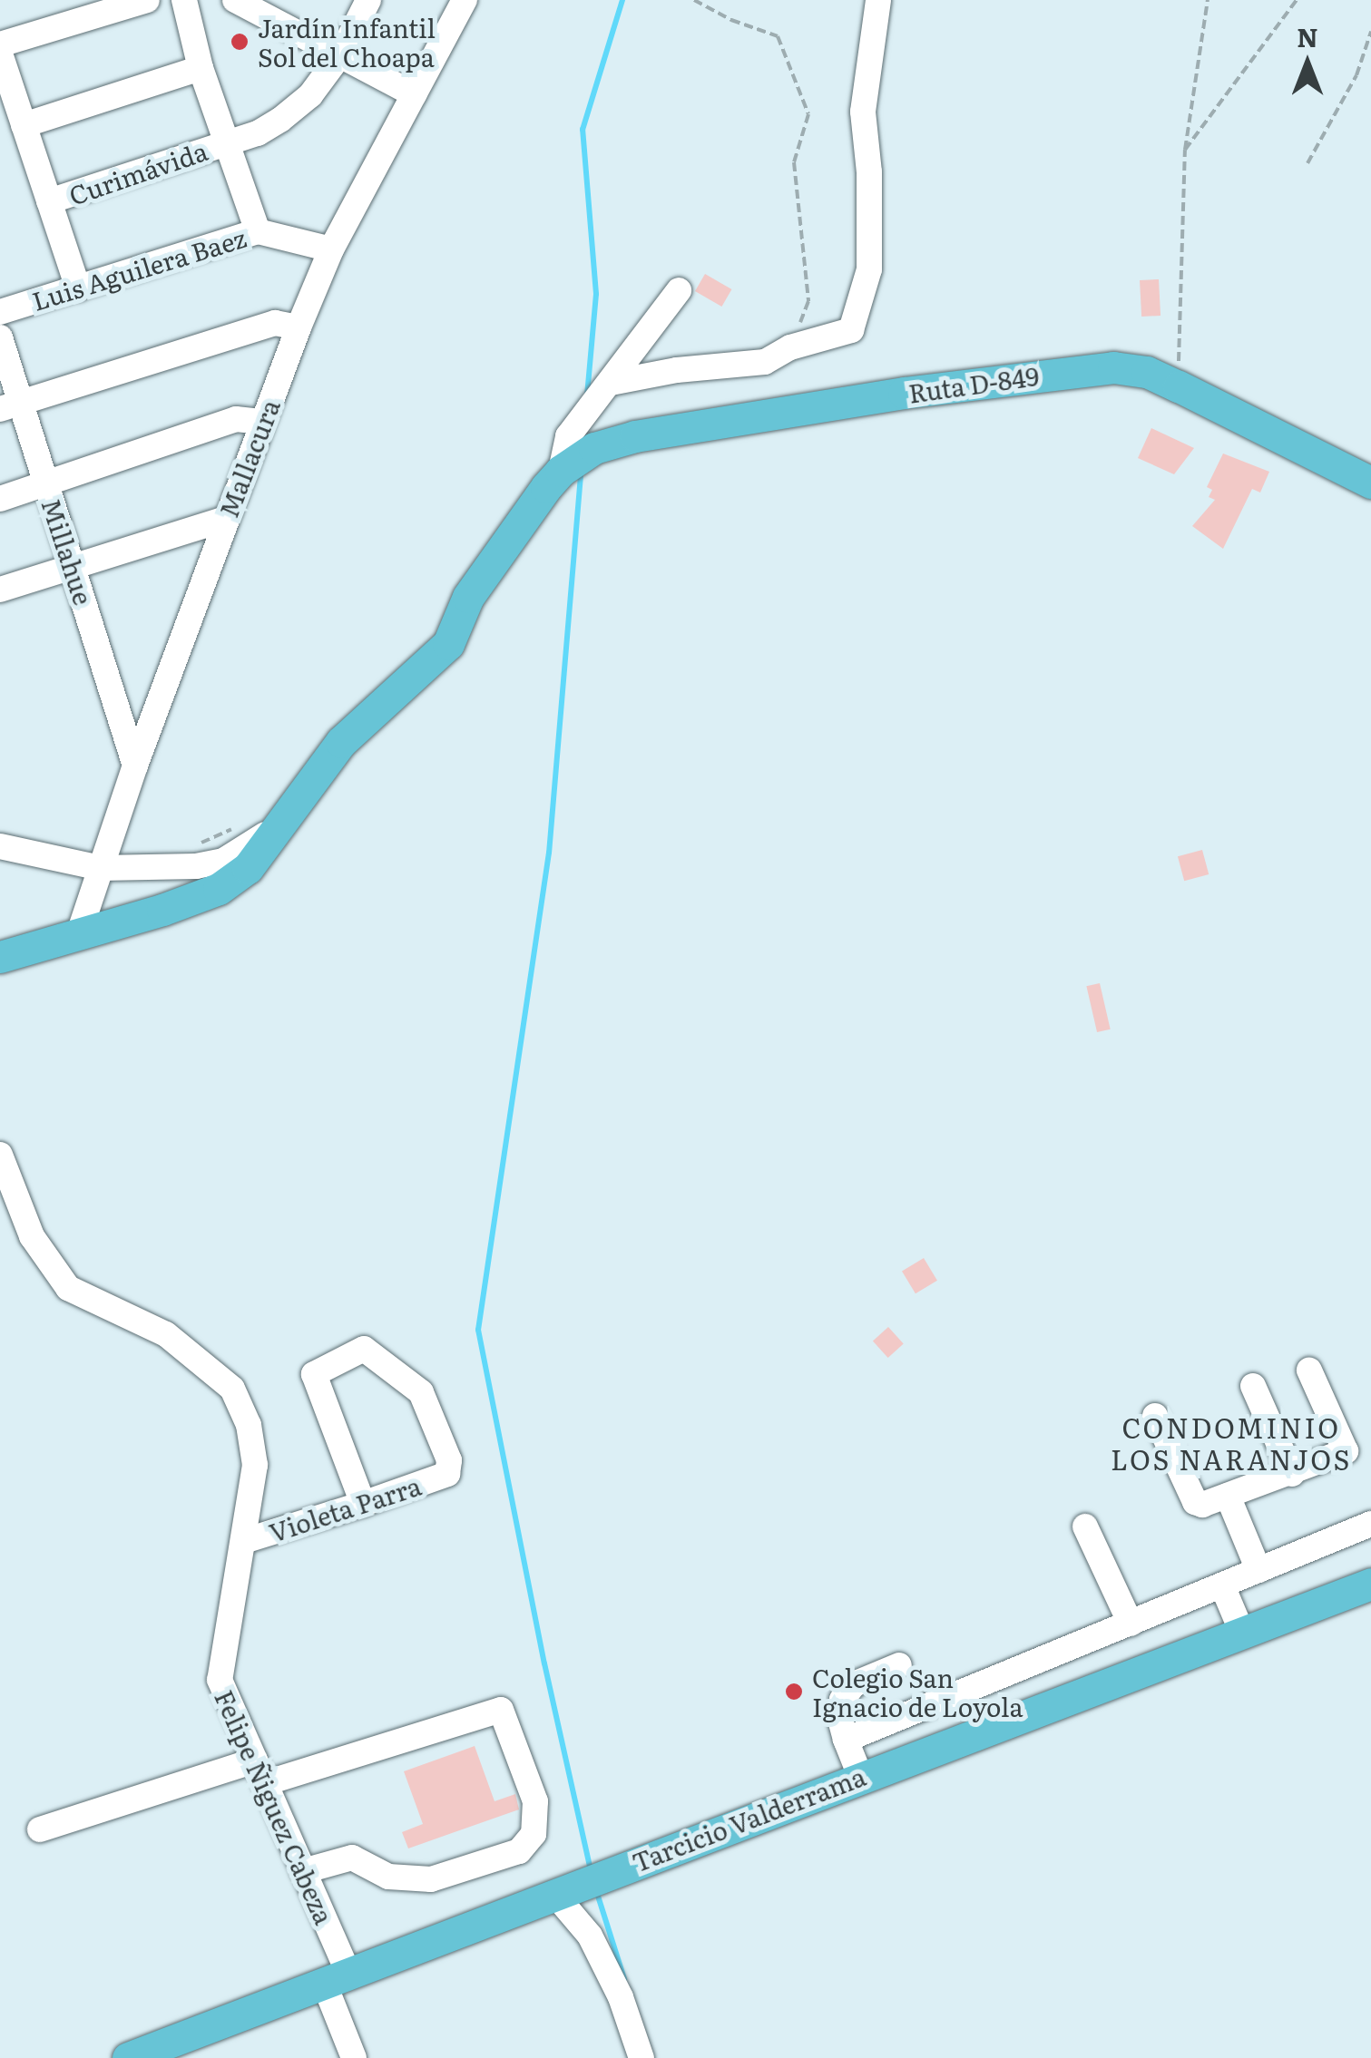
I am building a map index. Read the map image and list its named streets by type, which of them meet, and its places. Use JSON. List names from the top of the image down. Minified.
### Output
{"streets":{"main road":["Ruta D-849","Tarcicio Valderrama"],"street":["Curimávida","Luis Aguilera Baez","Mallacura","Millahue","Violeta Parra","Felipe Ñiguez Cabeza"]},"crossings":[["Luis Aguilera Baez","Mallacura"],["Ruta D-849","Mallacura"],["Mallacura","Millahue"],["Violeta Parra","Felipe Ñiguez Cabeza"],["Felipe Ñiguez Cabeza","Tarcicio Valderrama"]],"districts":["CONDOMINIO LOS NARANJOS"],"places":["Jardín Infantil Sol del Choapa","Colegio San Ignacio de Loyola"],"north":"top"}
